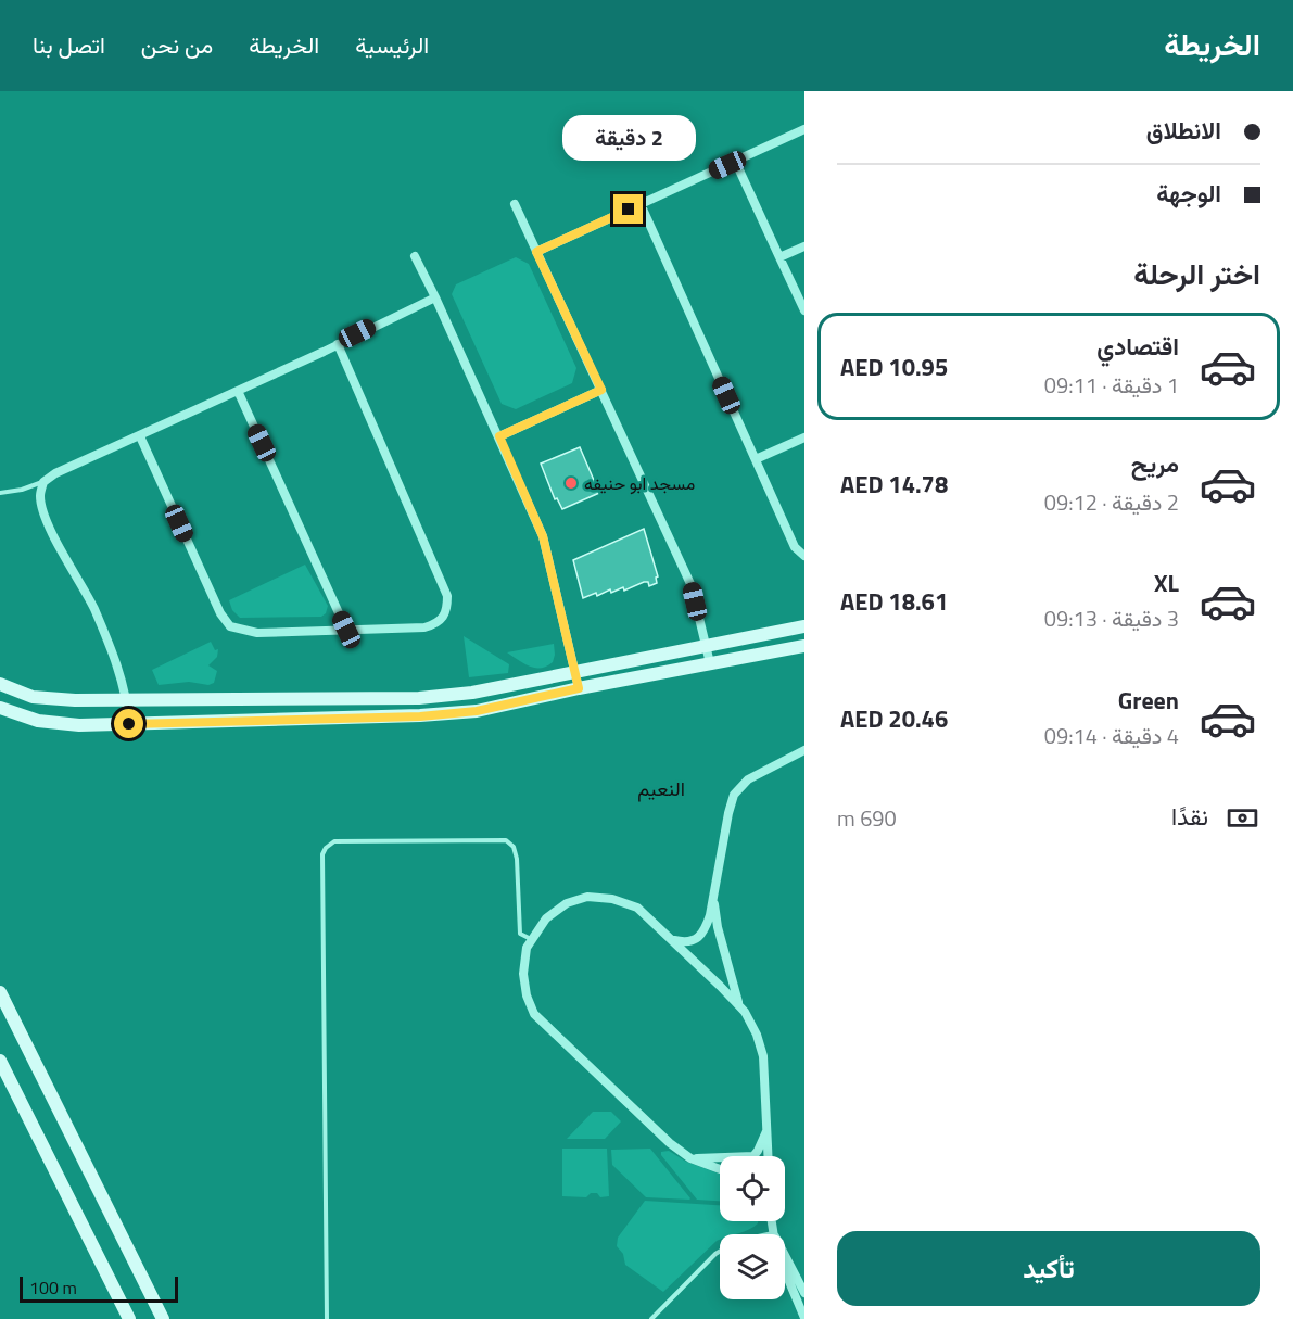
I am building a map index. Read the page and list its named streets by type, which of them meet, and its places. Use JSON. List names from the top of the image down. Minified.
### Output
{"districts":["النعيم"],"places":["مسجد ابو حنيفه"],"scale_bar":"100 m","page":{"header":"الخريطة","nav":["الرئيسية","الخريطة","من نحن","اتصل بنا"],"banner":["الانطلاق","الوجهة"],"bubble":"2 دقيقة","heading":"اختر الرحلة","list":[{"name":"اقتصادي","note":"1 دقيقة · 09:11","value":"AED 10.95"},{"name":"مريح","note":"2 دقيقة · 09:12","value":"AED 14.78"},{"name":"XL","note":"3 دقيقة · 09:13","value":"AED 18.61"},{"name":"Green","note":"4 دقيقة · 09:14","value":"AED 20.46"}],"pay":["نقدًا","690 m"],"buttons":"تأكيد","scale":"100 m"}}
